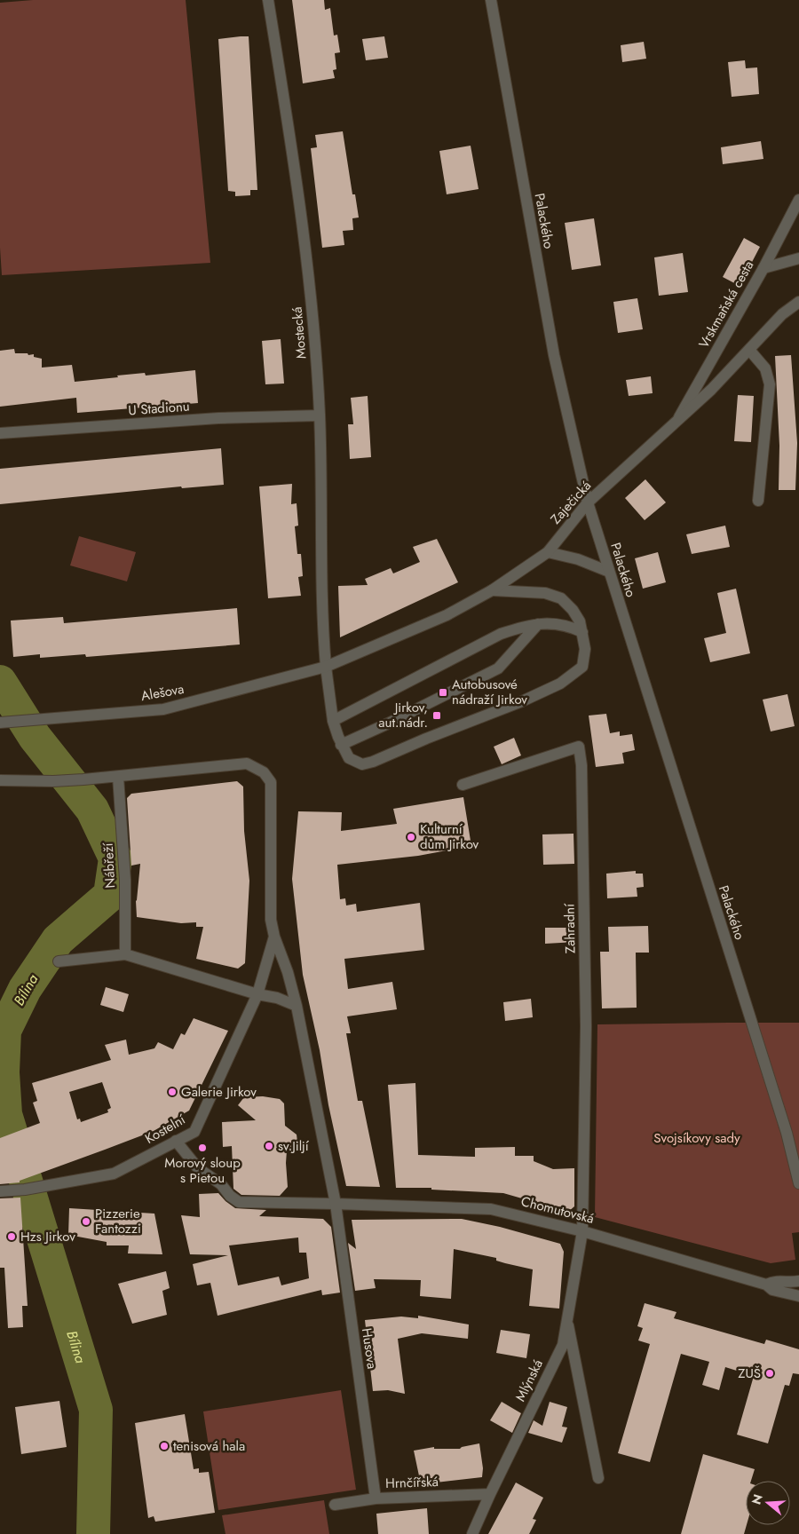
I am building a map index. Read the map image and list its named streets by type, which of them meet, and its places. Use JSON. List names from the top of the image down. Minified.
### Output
{"streets":{"street":["Palackého","Vrskmaňská cesta","Mostecká","U Stadionu","Zaječická","Alešova","Nábřeží","Zahradní","Kostelní","Chomutovská","Husova","Mlýnská","Hrnčířská"]},"crossings":[["Palackého","Zaječická"],["Vrskmaňská cesta","Zaječická"],["Mostecká","U Stadionu"],["Mostecká","Zaječická"],["Mostecká","Alešova"],["Zaječická","Alešova"],["Nábřeží","Kostelní"],["Zahradní","Chomutovská"],["Zahradní","Mlýnská"],["Kostelní","Chomutovská"],["Kostelní","Husova"],["Chomutovská","Husova"],["Chomutovská","Mlýnská"],["Husova","Hrnčířská"],["Mlýnská","Hrnčířská"]],"water":["Bílina"],"parks":["Svojsíkovy sady"],"places":{"transit":["Autobusové nádraží Jirkov","Jirkov, aut.nádr."],"other":["Kulturní dům Jirkov","Galerie Jirkov","sv.Jiljí","Morový sloup s Pietou","Pizzerie Fantozzi","Hzs Jirkov","ZUŠ","tenisová hala"]},"north":"left"}
